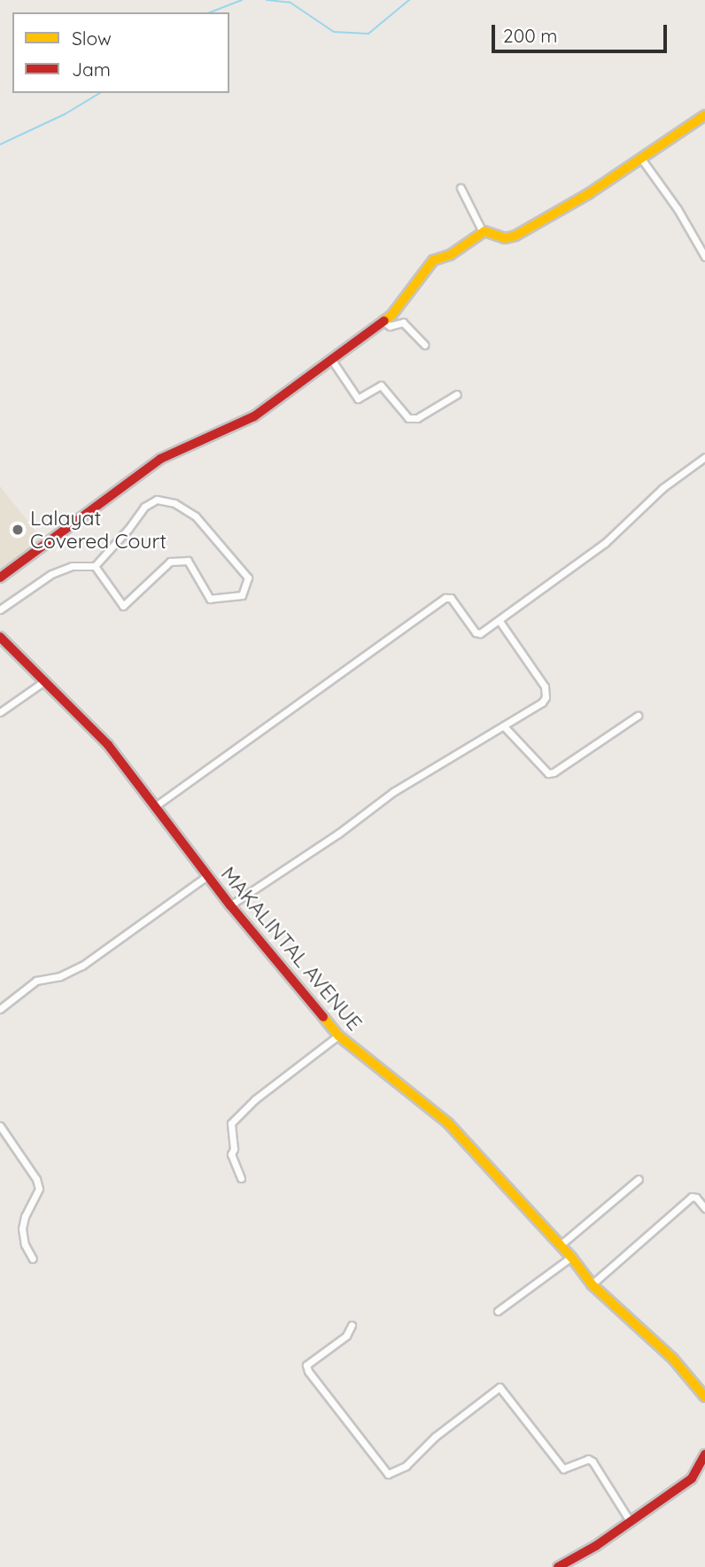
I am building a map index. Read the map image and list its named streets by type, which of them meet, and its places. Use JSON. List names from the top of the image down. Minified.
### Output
{"streets":{"street":["MAKALINTAL AVENUE"]},"places":["Lalayat Covered Court"],"legend":["Slow","Jam"],"scale_bar":"200 m"}
